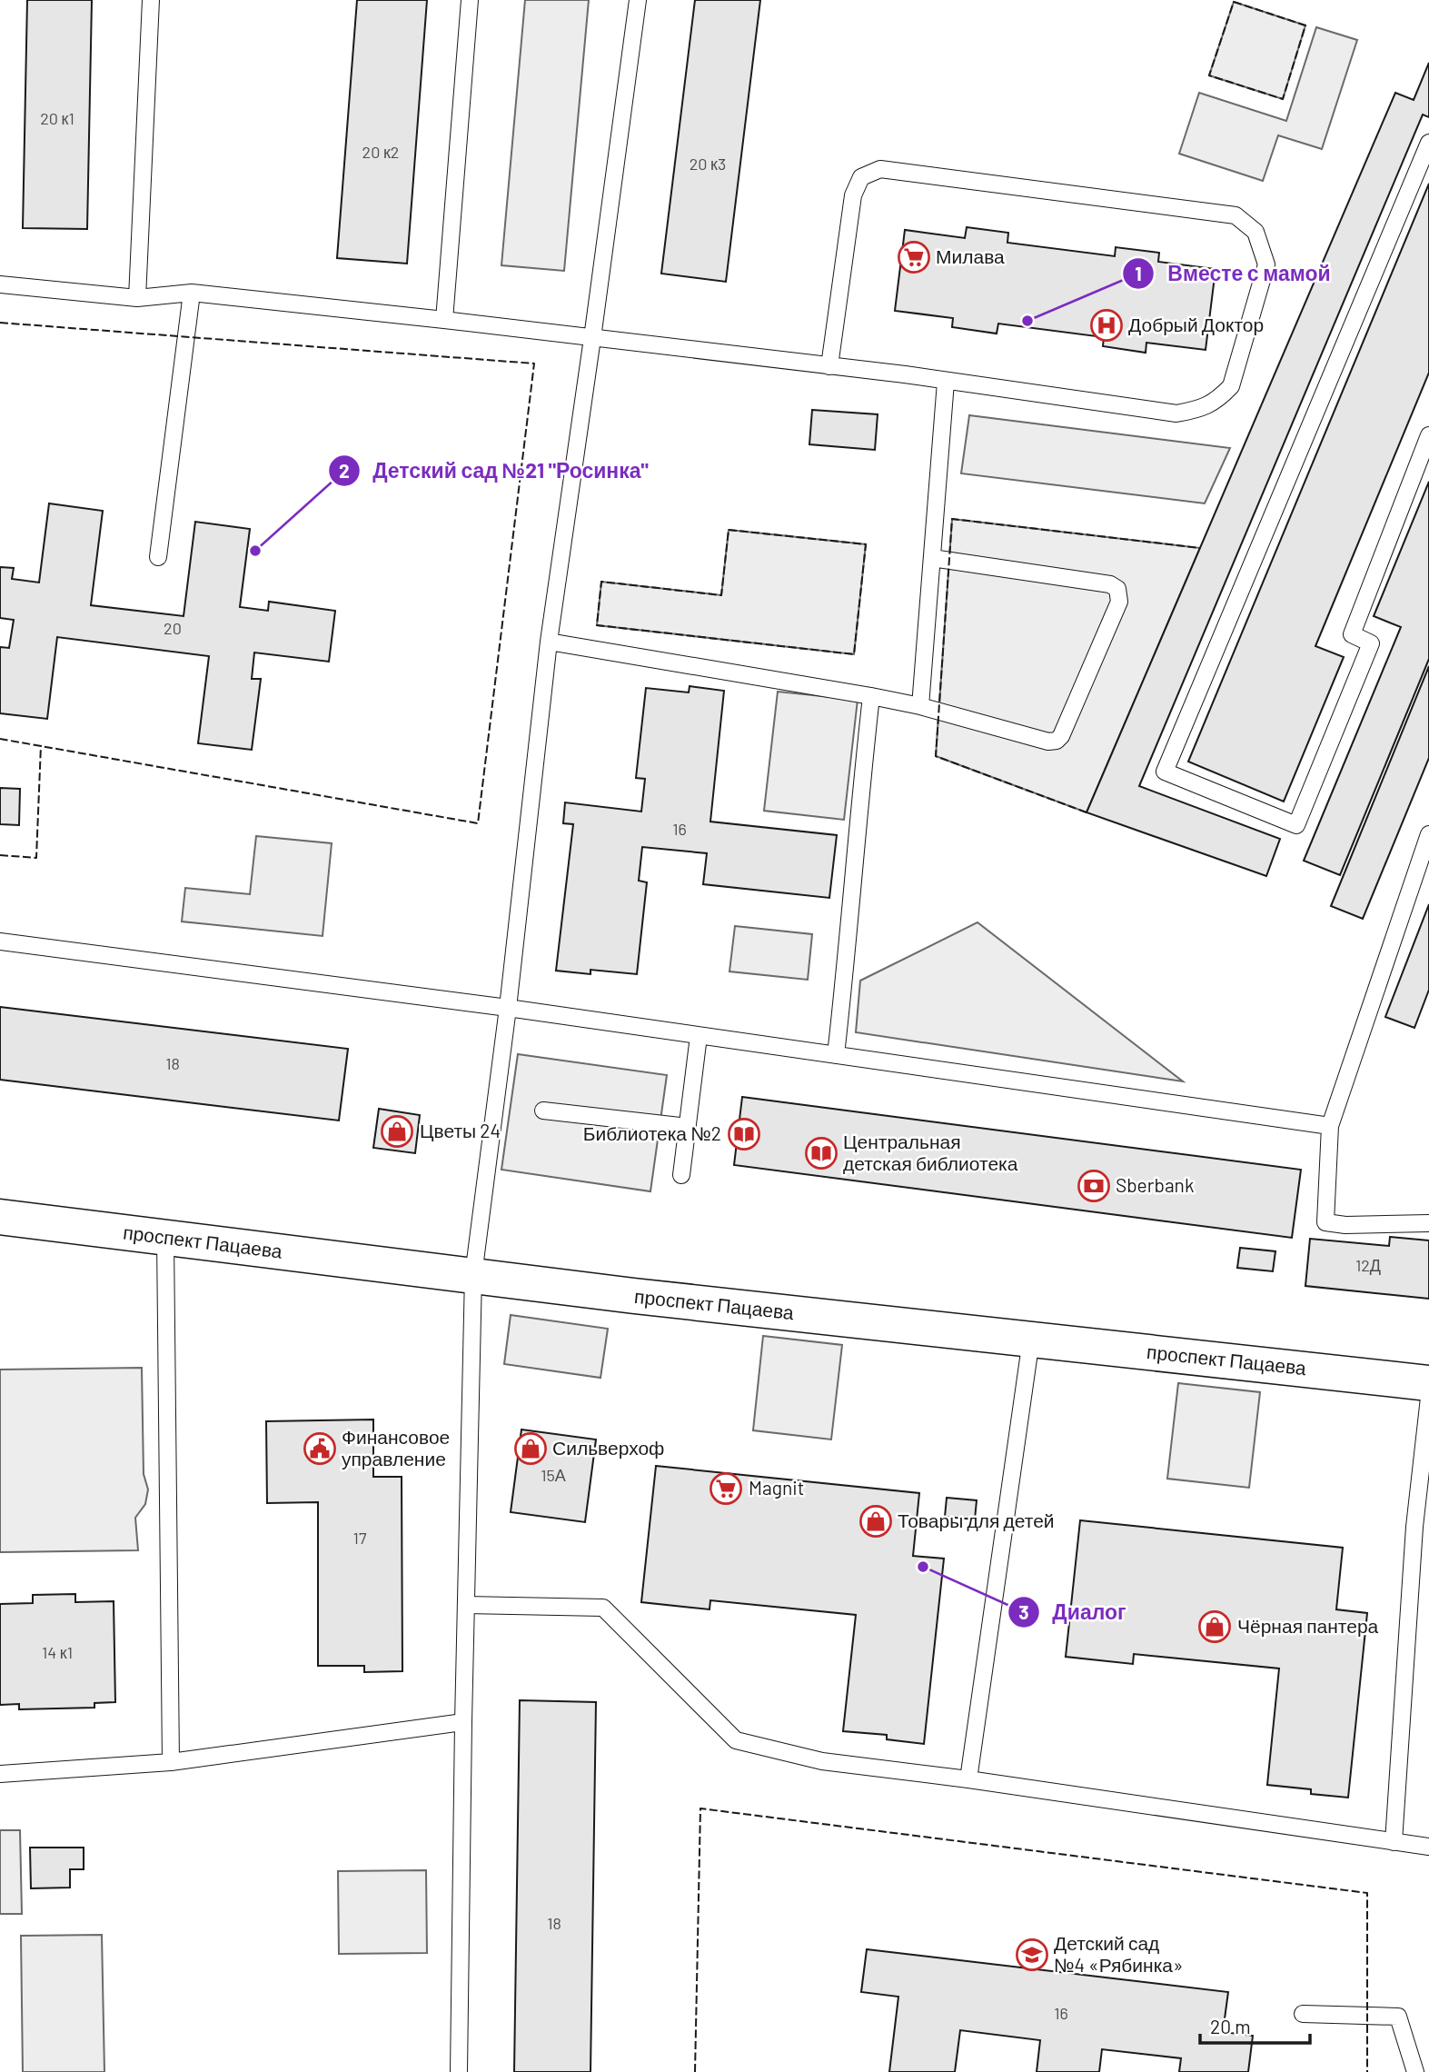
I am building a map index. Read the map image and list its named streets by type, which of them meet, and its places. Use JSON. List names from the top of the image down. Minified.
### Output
{"streets":{"main road":["проспект Пацаева"]},"places":{"supermarket":["Милава","Magnit"],"other":["Вместе с мамой","Детский сад №21 \"Росинка\"","Диалог"],"hospital":["Добрый Доктор"],"shop":["Цветы 24","Сильверхоф","Товары для детей","Чёрная пантера"],"library":["Библиотека №2","Центральная детская библиотека"],"bank":["Sberbank"],"public building":["Финансовое управление"],"school or university":["Детский сад №4 «Рябинка»"]},"house_numbers":["20 к1","20 к2","20 к3","20","16","18","12Д","15А","17","14 к1","18","16"],"scale_bar":"20 m"}
